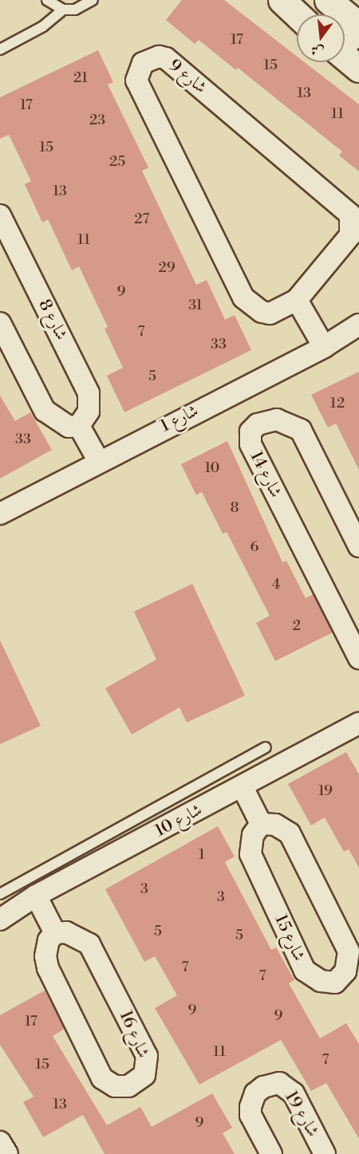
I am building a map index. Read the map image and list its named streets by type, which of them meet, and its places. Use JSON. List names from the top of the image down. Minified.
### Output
{"streets":{"street":["شارع 9","شارع 8","شارع 1","شارع 14","شارع 10","شارع 15","شارع 16","شارع 19"]},"house_numbers":["17","15","21","13","17","11","23","15","25","13","27","11","29","9","31","7","33","5","12","33","10","8","6","4","2","19","1","3","3","5","5","7","7","9","9","17","11","7","15","13","9"],"north":"bottom"}
